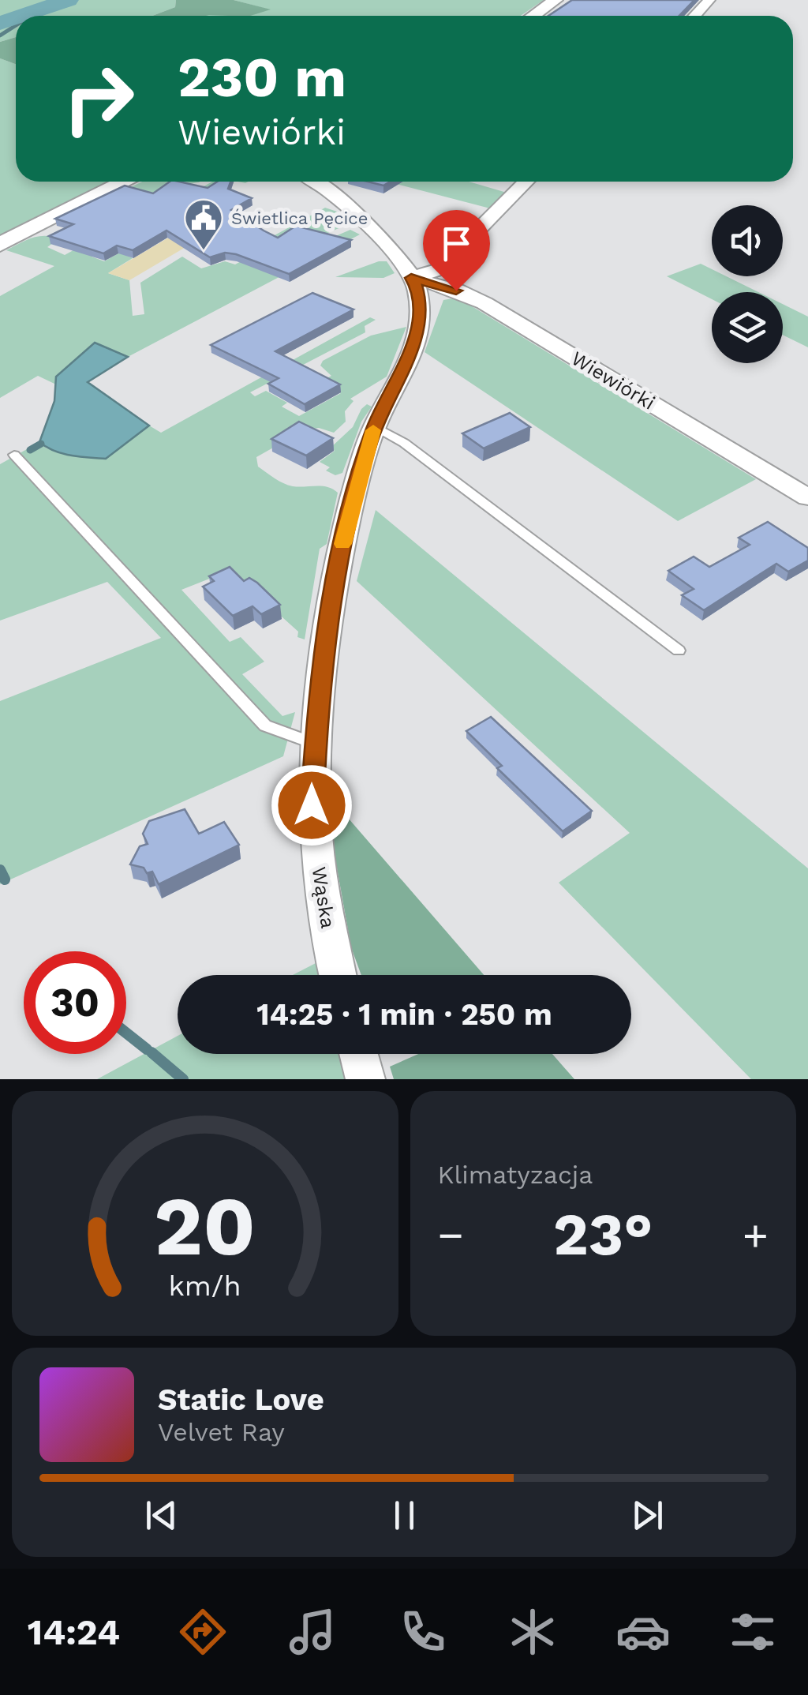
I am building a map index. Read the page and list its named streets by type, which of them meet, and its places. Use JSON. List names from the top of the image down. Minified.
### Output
{"streets":{"street":["Wiewiórki","Wąska"]},"crossings":[["Wiewiórki","Wąska"]],"places":{"public building":["Świetlica Pęcice"]},"page":{"turn":["230 m","Wiewiórki"],"limit":"30","trip":"14:25 · 1 min · 250 m","tile":"Klimatyzacja","heat":["−","23°","+"],"song":["Static Love","Velvet Ray"],"tabs":"14:24","gauge":["20","km/h"]}}
